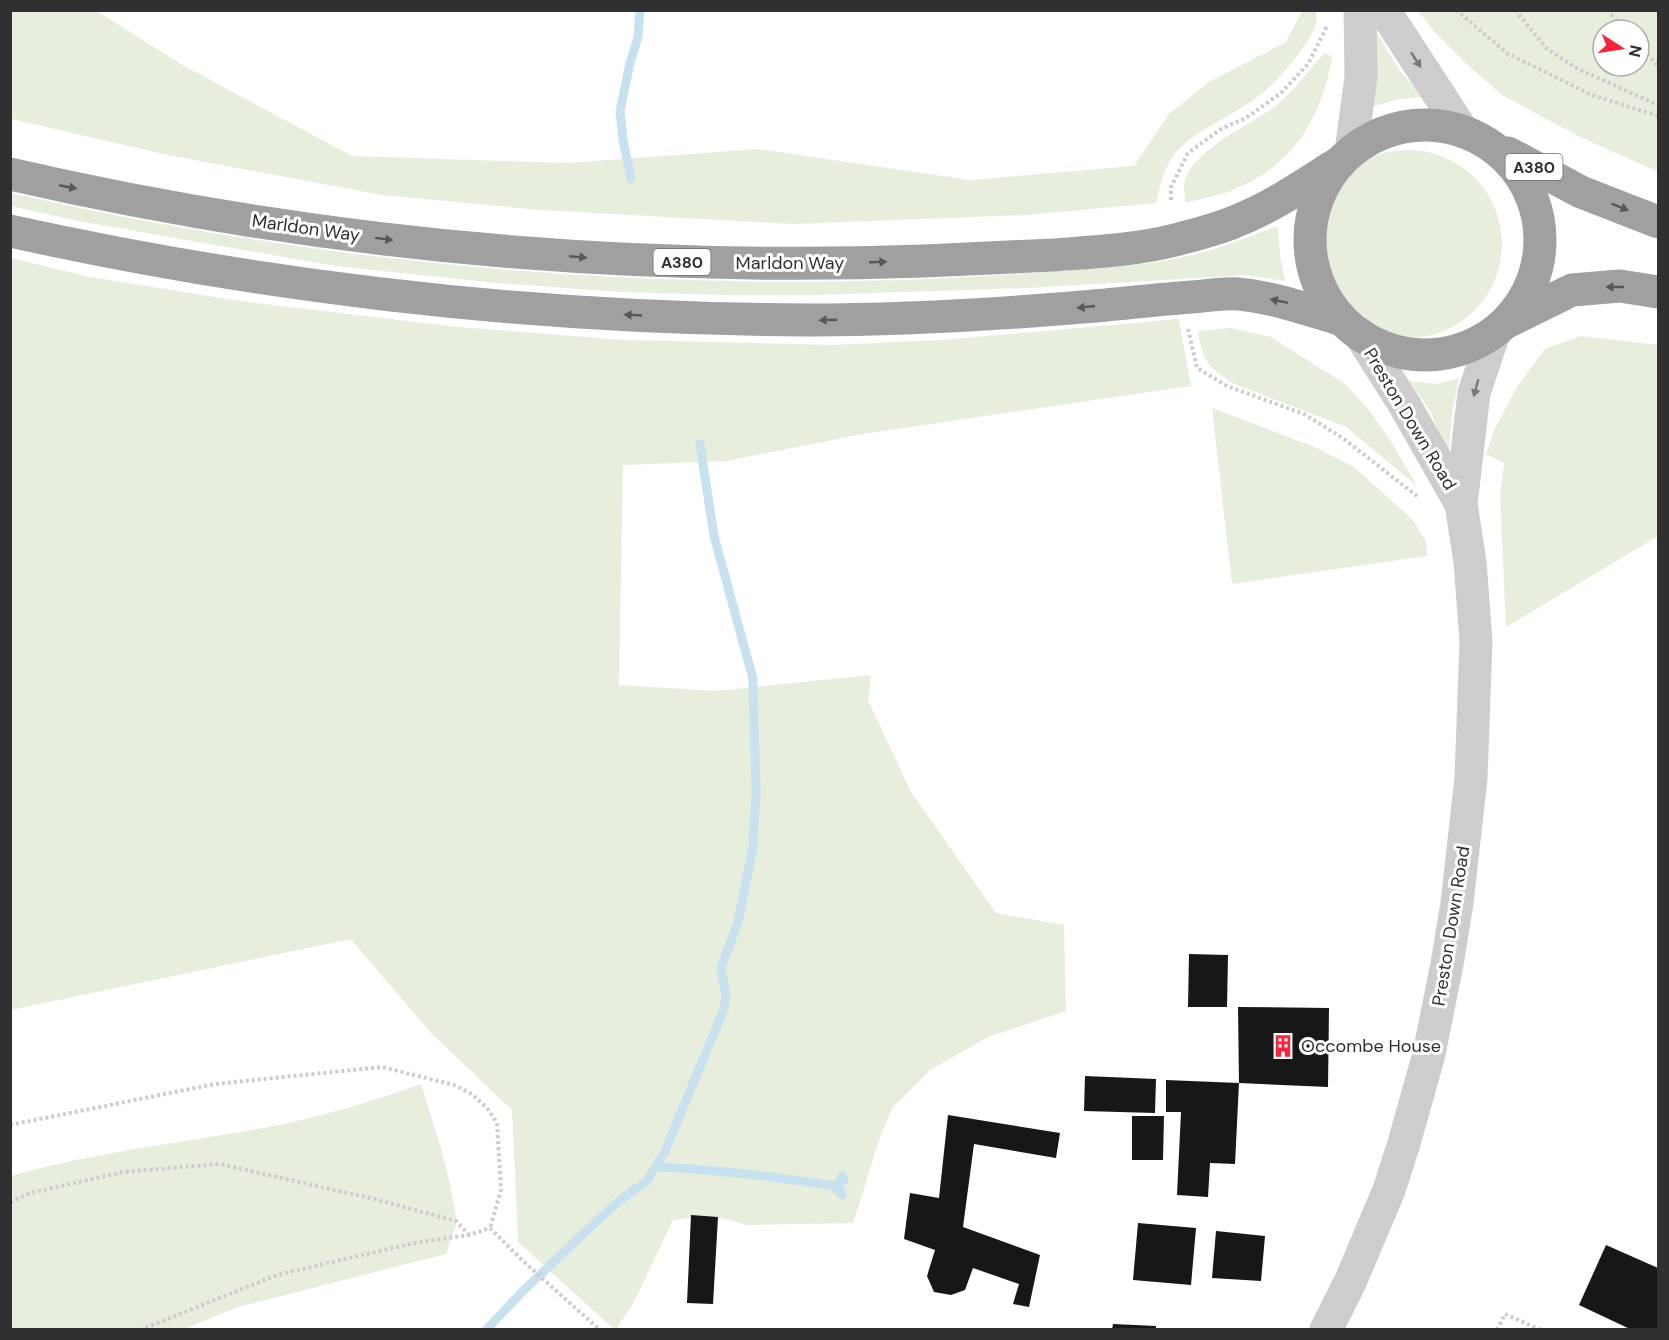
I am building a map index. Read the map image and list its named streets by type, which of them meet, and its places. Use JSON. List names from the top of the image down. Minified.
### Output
{"streets":{"highway":["A380","Marldon Way"],"street":["Preston Down Road"]},"crossings":[["A380","Marldon Way"]],"places":{"building":["Occombe House"]},"north":"right"}
